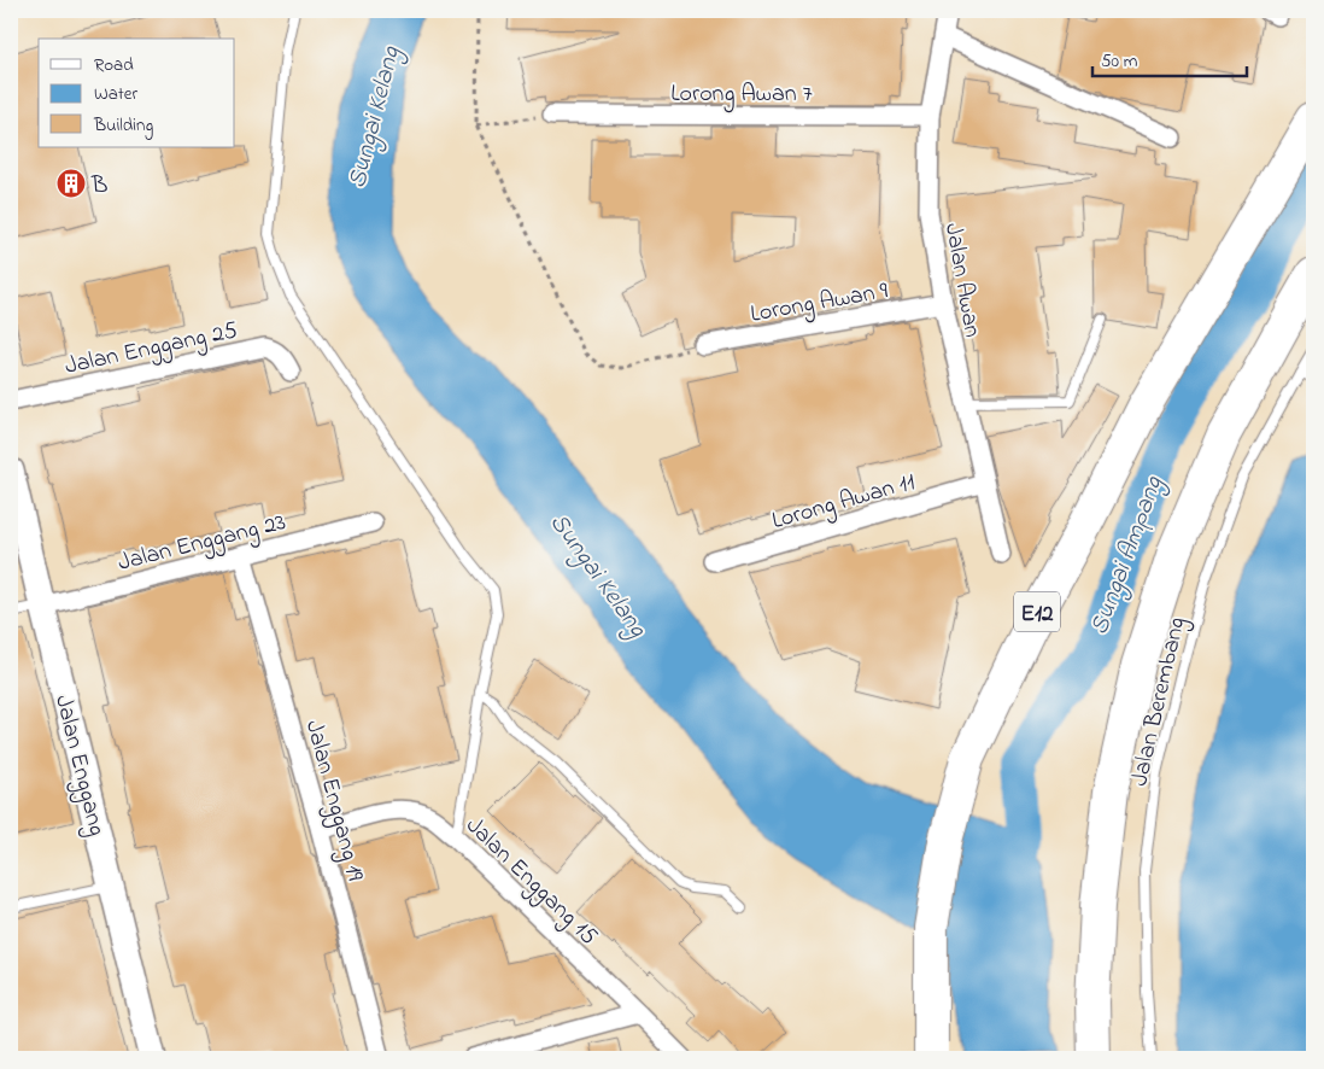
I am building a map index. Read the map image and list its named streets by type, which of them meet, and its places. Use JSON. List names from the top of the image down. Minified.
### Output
{"streets":{"highway":["E12"],"main road":["Jalan Enggang"],"street":["Lorong Awan 7","Jalan Awan","Lorong Awan 9","Jalan Enggang 25","Lorong Awan 11","Jalan Enggang 23","Jalan Enggang 19","Jalan Enggang 15"],"lane":["Jalan Berembang"]},"crossings":[["Lorong Awan 7","Jalan Awan"],["Jalan Awan","Lorong Awan 9"],["Jalan Awan","Lorong Awan 11"],["Jalan Enggang 23","Jalan Enggang"],["Jalan Enggang 23","Jalan Enggang 19"],["Jalan Enggang 19","Jalan Enggang 15"]],"water":["Sungai Kelang","Sungai Ampang"],"places":{"building":["B"]},"legend":["Road","Water","Building"],"scale_bar":"50 m"}
